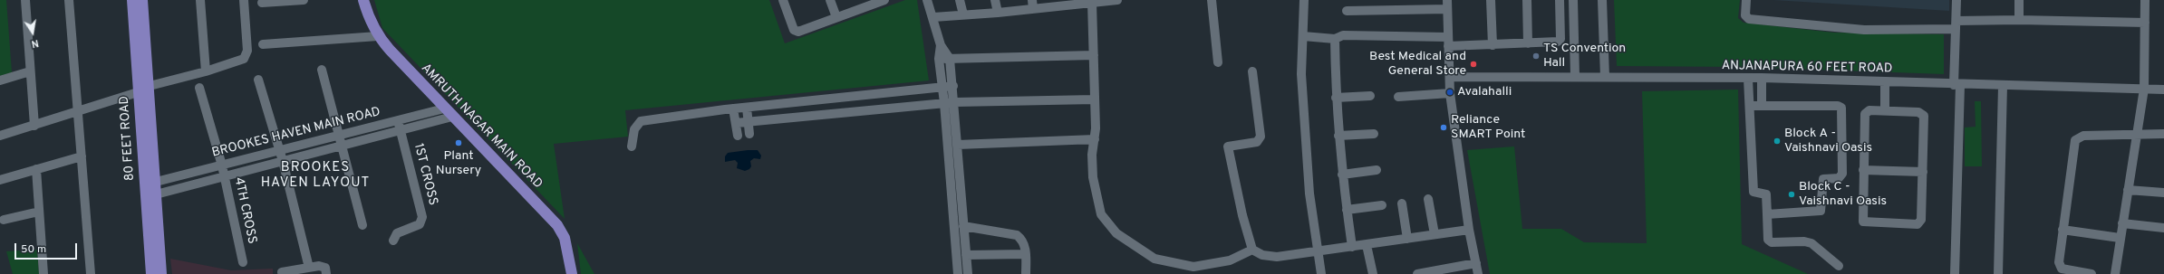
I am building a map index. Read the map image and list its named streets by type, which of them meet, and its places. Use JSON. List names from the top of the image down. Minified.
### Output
{"streets":{"main road":["AMRUTH NAGAR MAIN ROAD","80 FEET ROAD"],"street":["ANJANAPURA 60 FEET ROAD","BROOKES HAVEN MAIN ROAD","1ST CROSS","4TH CROSS"]},"crossings":[["AMRUTH NAGAR MAIN ROAD","BROOKES HAVEN MAIN ROAD"],["BROOKES HAVEN MAIN ROAD","80 FEET ROAD"],["BROOKES HAVEN MAIN ROAD","1ST CROSS"],["BROOKES HAVEN MAIN ROAD","4TH CROSS"]],"districts":["BROOKES HAVEN LAYOUT"],"places":["TS Convention Hall","Best Medical and General Store","Avalahalli","Reliance SMART Point","Block A - Vaishnavi Oasis","Plant Nursery","Block C - Vaishnavi Oasis"],"scale_bar":"50 m","north":"bottom"}
